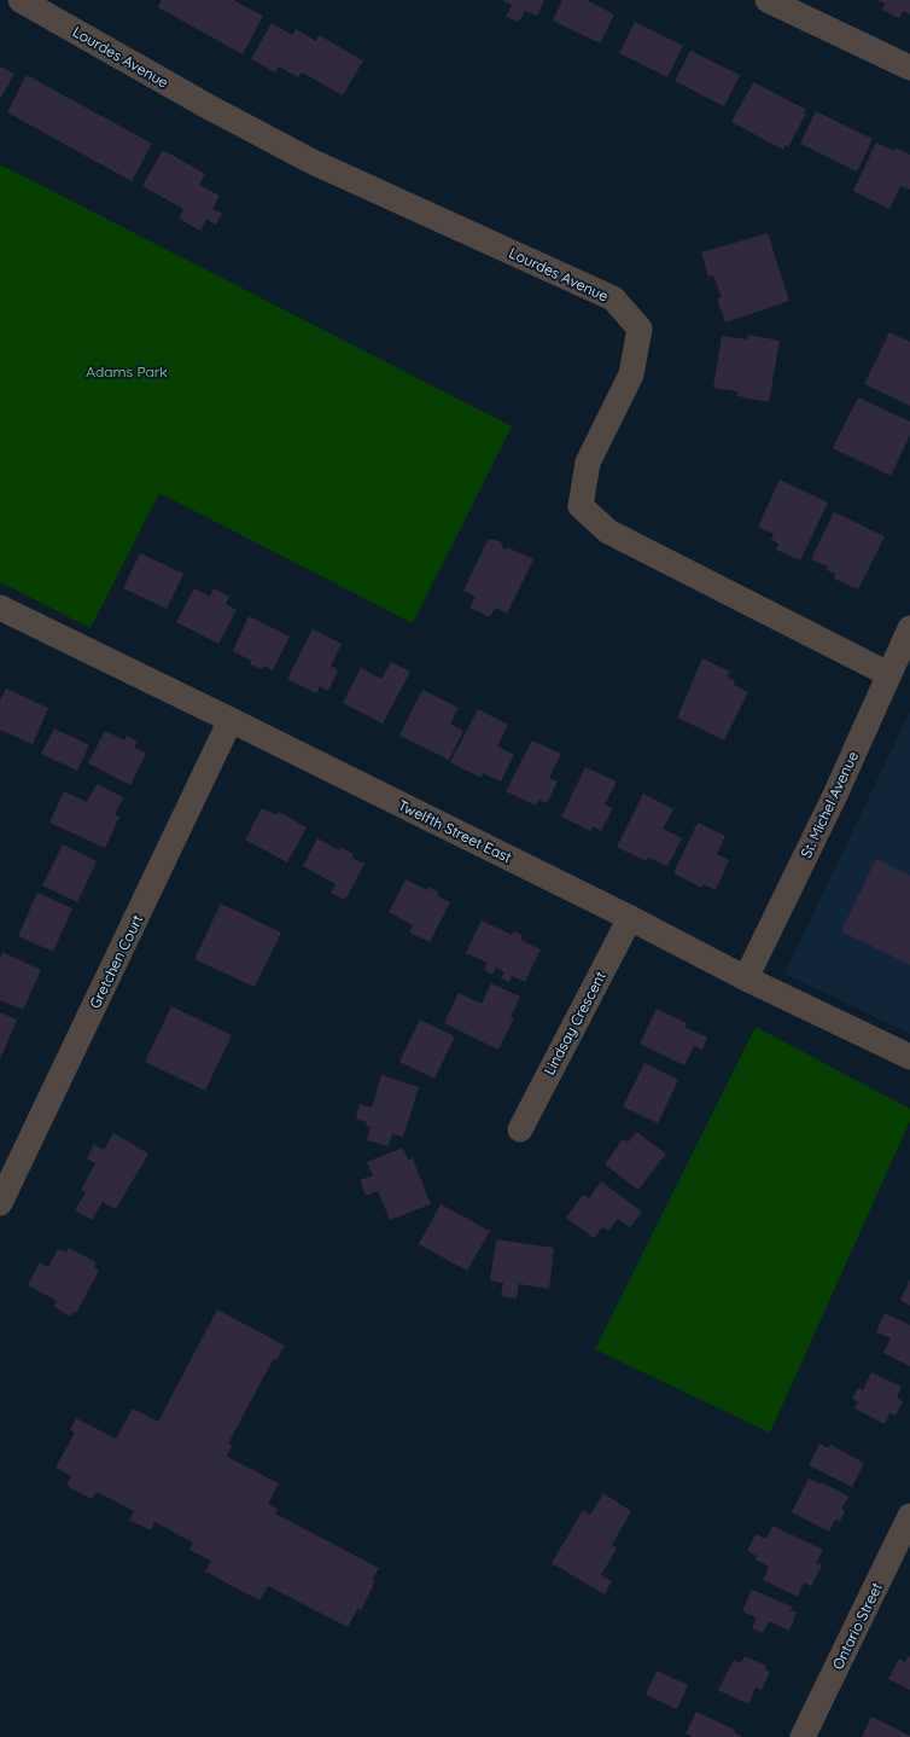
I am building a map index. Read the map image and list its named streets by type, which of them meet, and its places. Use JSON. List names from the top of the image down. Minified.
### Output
{"streets":{"street":["Lourdes Avenue","St. Michel Avenue","Twelfth Street East","Gretchen Court","Lindsay Crescent","Ontario Street"]},"crossings":[["Lourdes Avenue","St. Michel Avenue"],["St. Michel Avenue","Twelfth Street East"],["Twelfth Street East","Gretchen Court"],["Twelfth Street East","Lindsay Crescent"]],"parks":["Adams Park"]}
